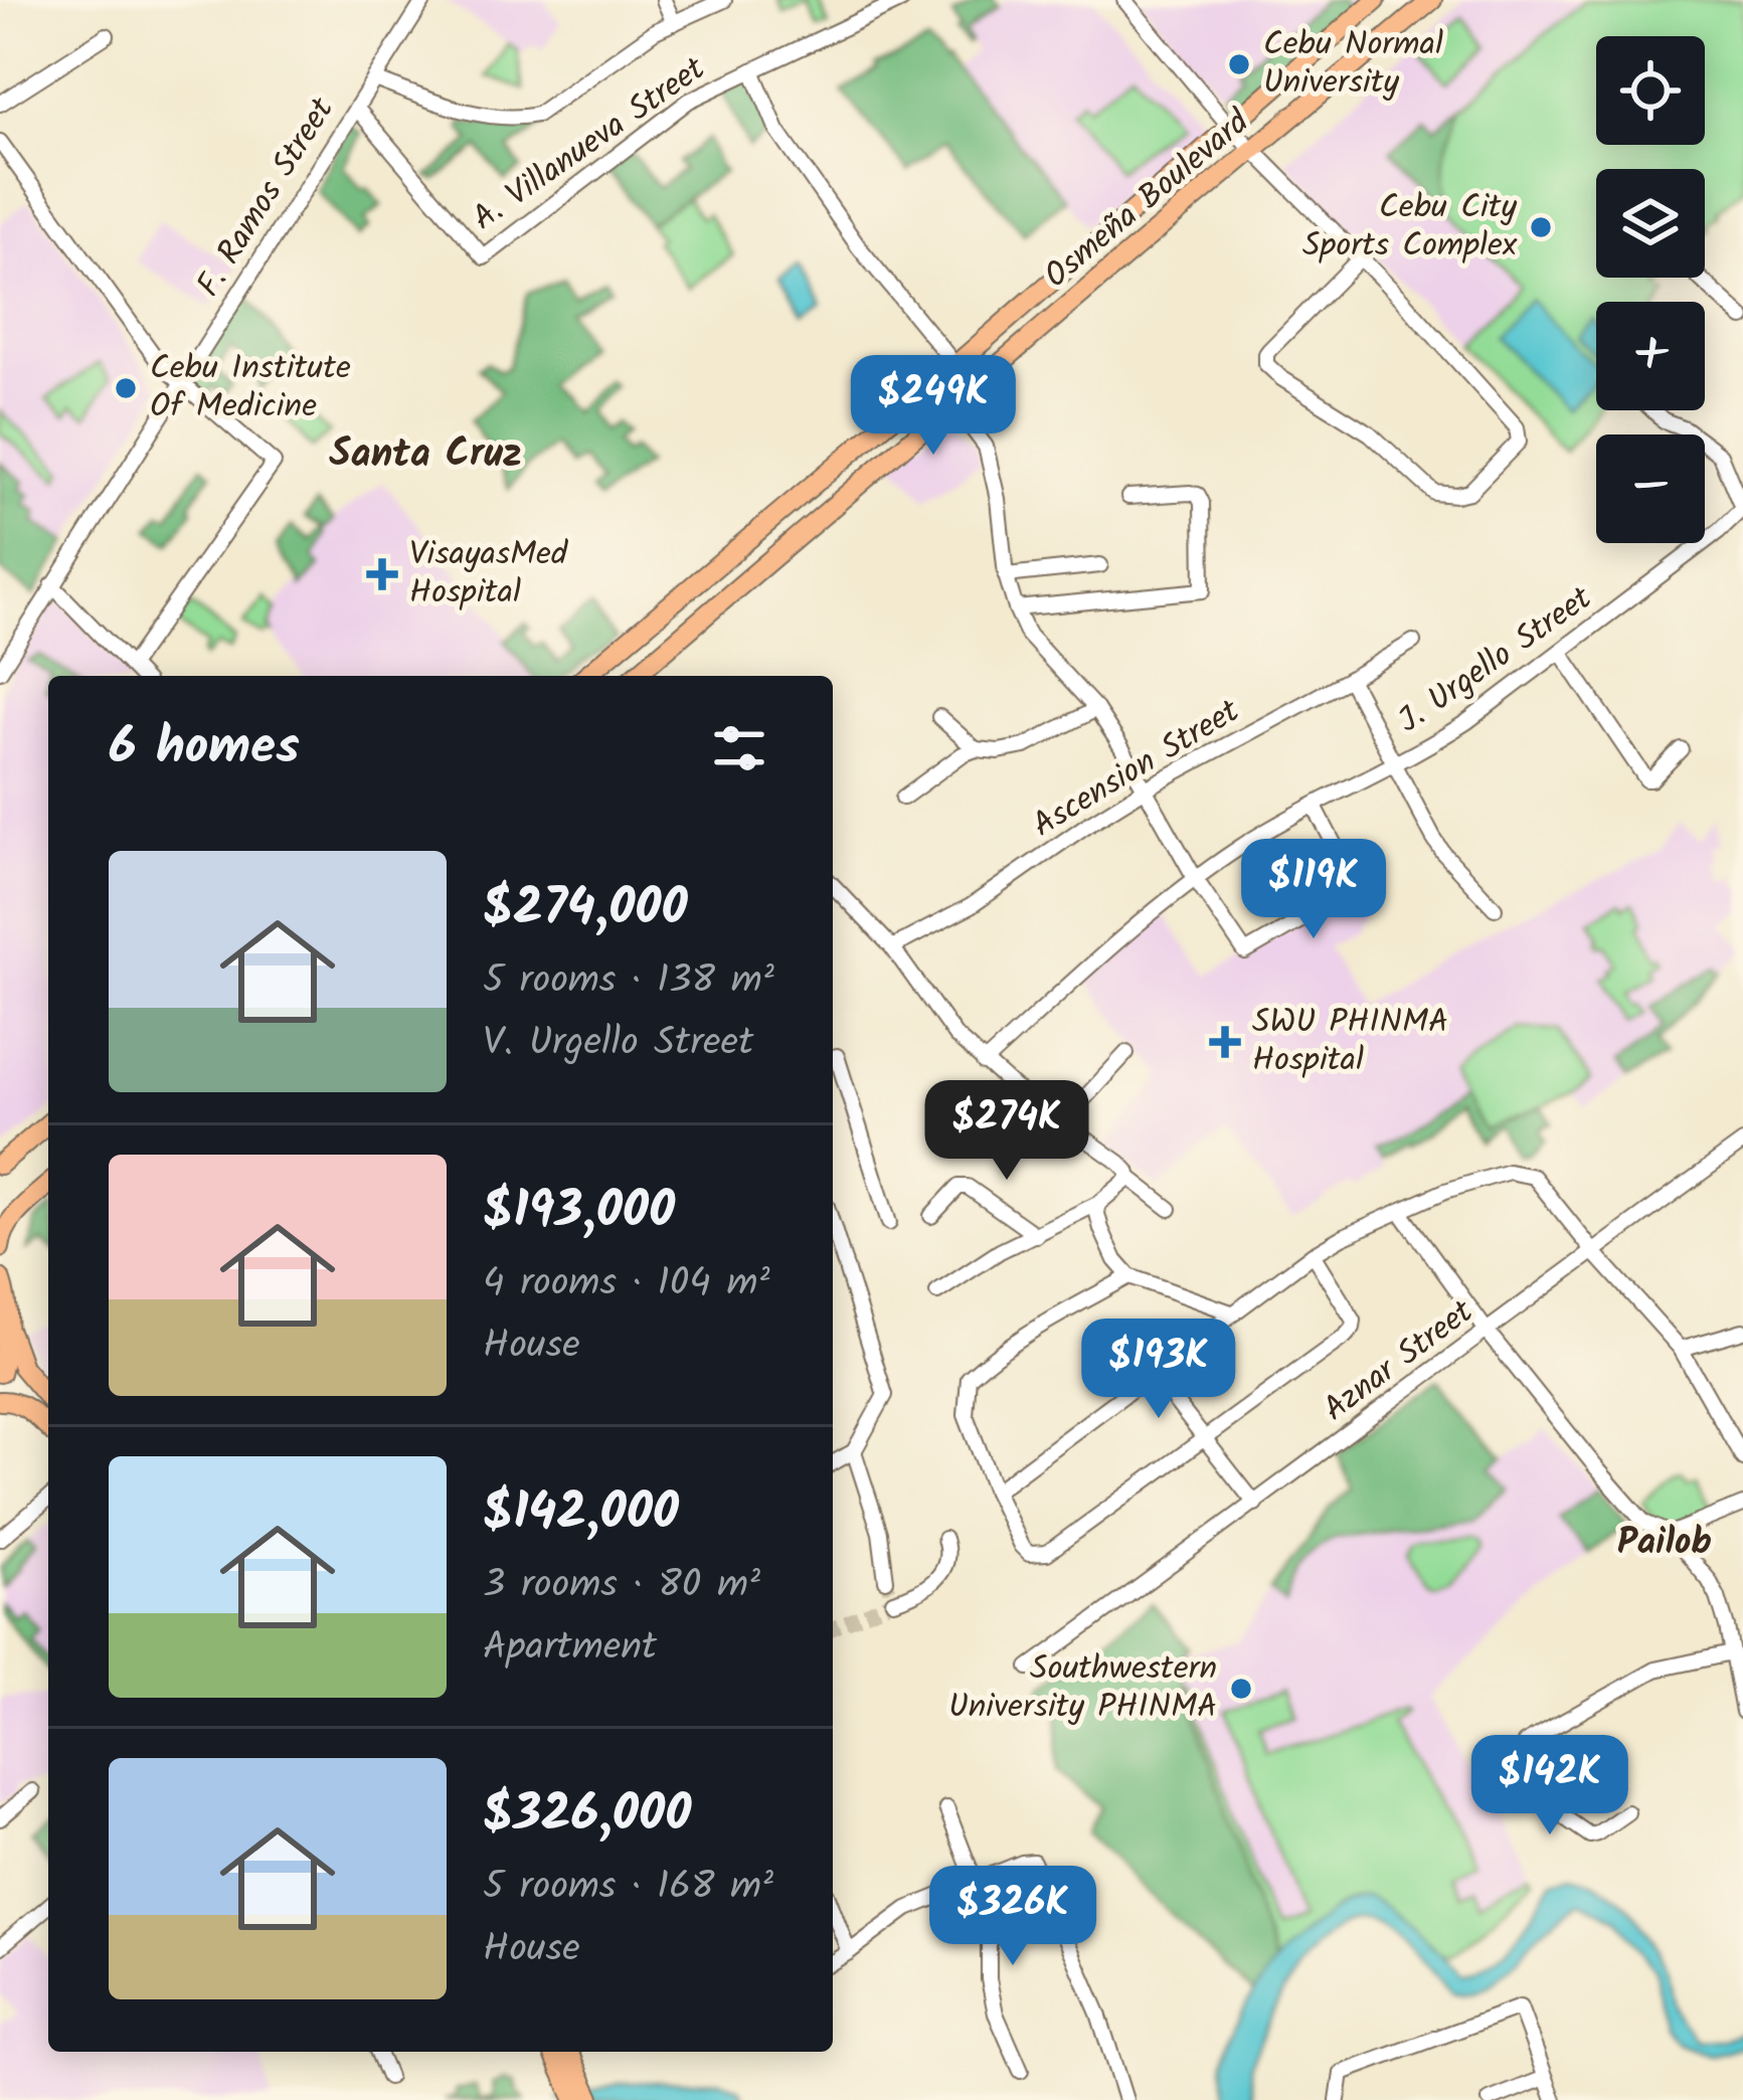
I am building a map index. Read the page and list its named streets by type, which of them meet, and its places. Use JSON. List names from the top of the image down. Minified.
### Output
{"streets":{"main road":["Osmeña Boulevard"],"street":["A. Villanueva Street","F. Ramos Street","J. Urgello Street","Ascension Street","Aznar Street"]},"crossings":[["A. Villanueva Street","F. Ramos Street"]],"districts":["Santa Cruz","Pailob"],"places":{"other":["Cebu Normal University","Cebu City Sports Complex","Cebu Institute Of Medicine","Southwestern University PHINMA"],"health":["VisayasMed Hospital","SWU PHINMA Hospital"]},"page":{"map_buttons":["+","−"],"price":["$249K","$119K","$274K","$193K","$142K","$326K"],"heading":"6 homes","list":[{"name":"$274,000","note":"5 rooms · 138 m² · V. Urgello Street"},{"name":"$193,000","note":"4 rooms · 104 m² · House"},{"name":"$142,000","note":"3 rooms · 80 m² · Apartment"},{"name":"$326,000","note":"5 rooms · 168 m² · House"}]}}
